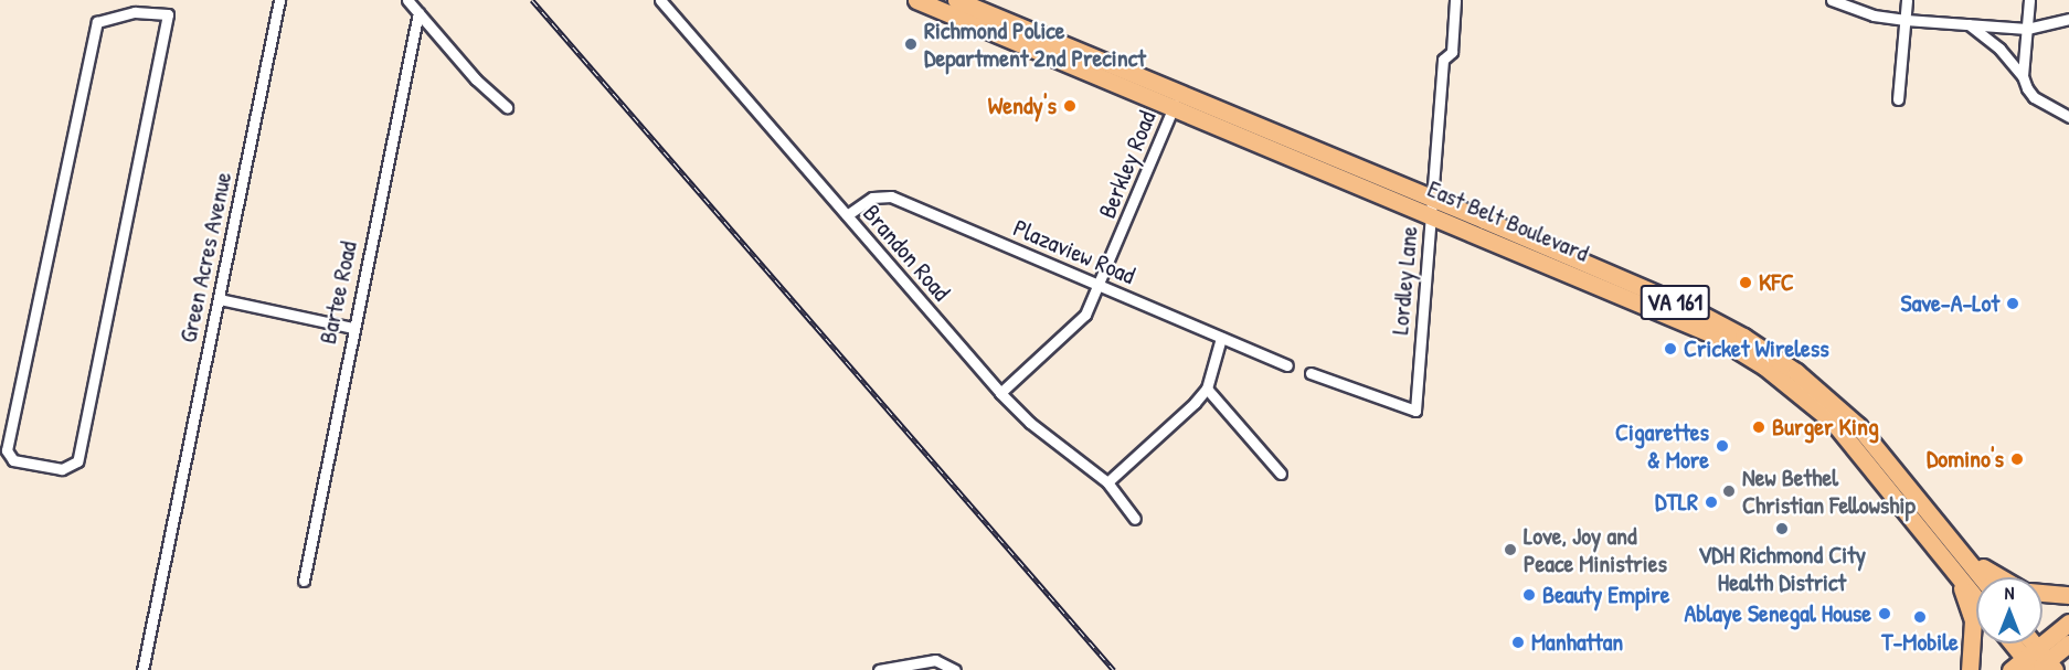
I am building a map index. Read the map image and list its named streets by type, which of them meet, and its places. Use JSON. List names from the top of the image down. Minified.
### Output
{"streets":{"main road":["East Belt Boulevard","VA 161"],"street":["Berkley Road","Plazaview Road","Brandon Road","Green Acres Avenue","Lordley Lane","Bartee Road"]},"crossings":[["Berkley Road","East Belt Boulevard"],["Berkley Road","Plazaview Road"],["Berkley Road","Brandon Road"],["East Belt Boulevard","Lordley Lane"],["Plazaview Road","Brandon Road"]],"places":["Richmond Police Department 2nd Precinct","Wendy's","KFC","Save-A-Lot","Cricket Wireless","Burger King","Cigarettes & More","Domino's","New Bethel Christian Fellowship","DTLR","VDH Richmond City Health District","Love, Joy and Peace Ministries","Beauty Empire","Ablaye Senegal House","T-Mobile","Manhattan"],"north":"top"}
